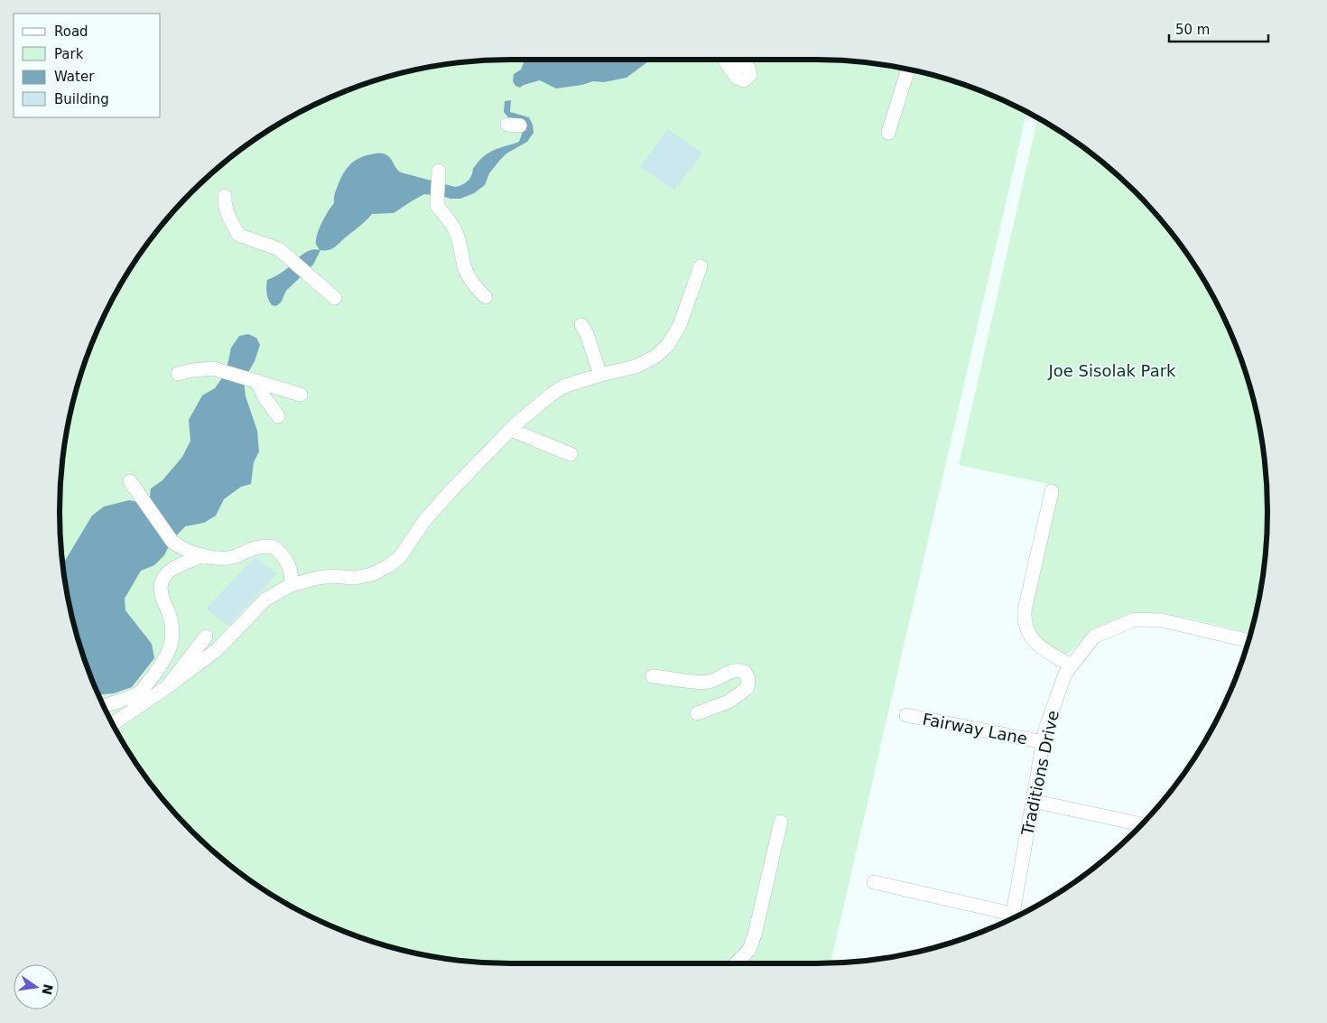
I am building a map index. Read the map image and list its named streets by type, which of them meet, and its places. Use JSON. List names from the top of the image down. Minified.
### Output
{"streets":{"street":["Fairway Lane","Traditions Drive"]},"crossings":[["Fairway Lane","Traditions Drive"]],"parks":["Joe Sisolak Park"],"legend":["Road","Park","Water","Building"],"scale_bar":"50 m","north":"right"}
